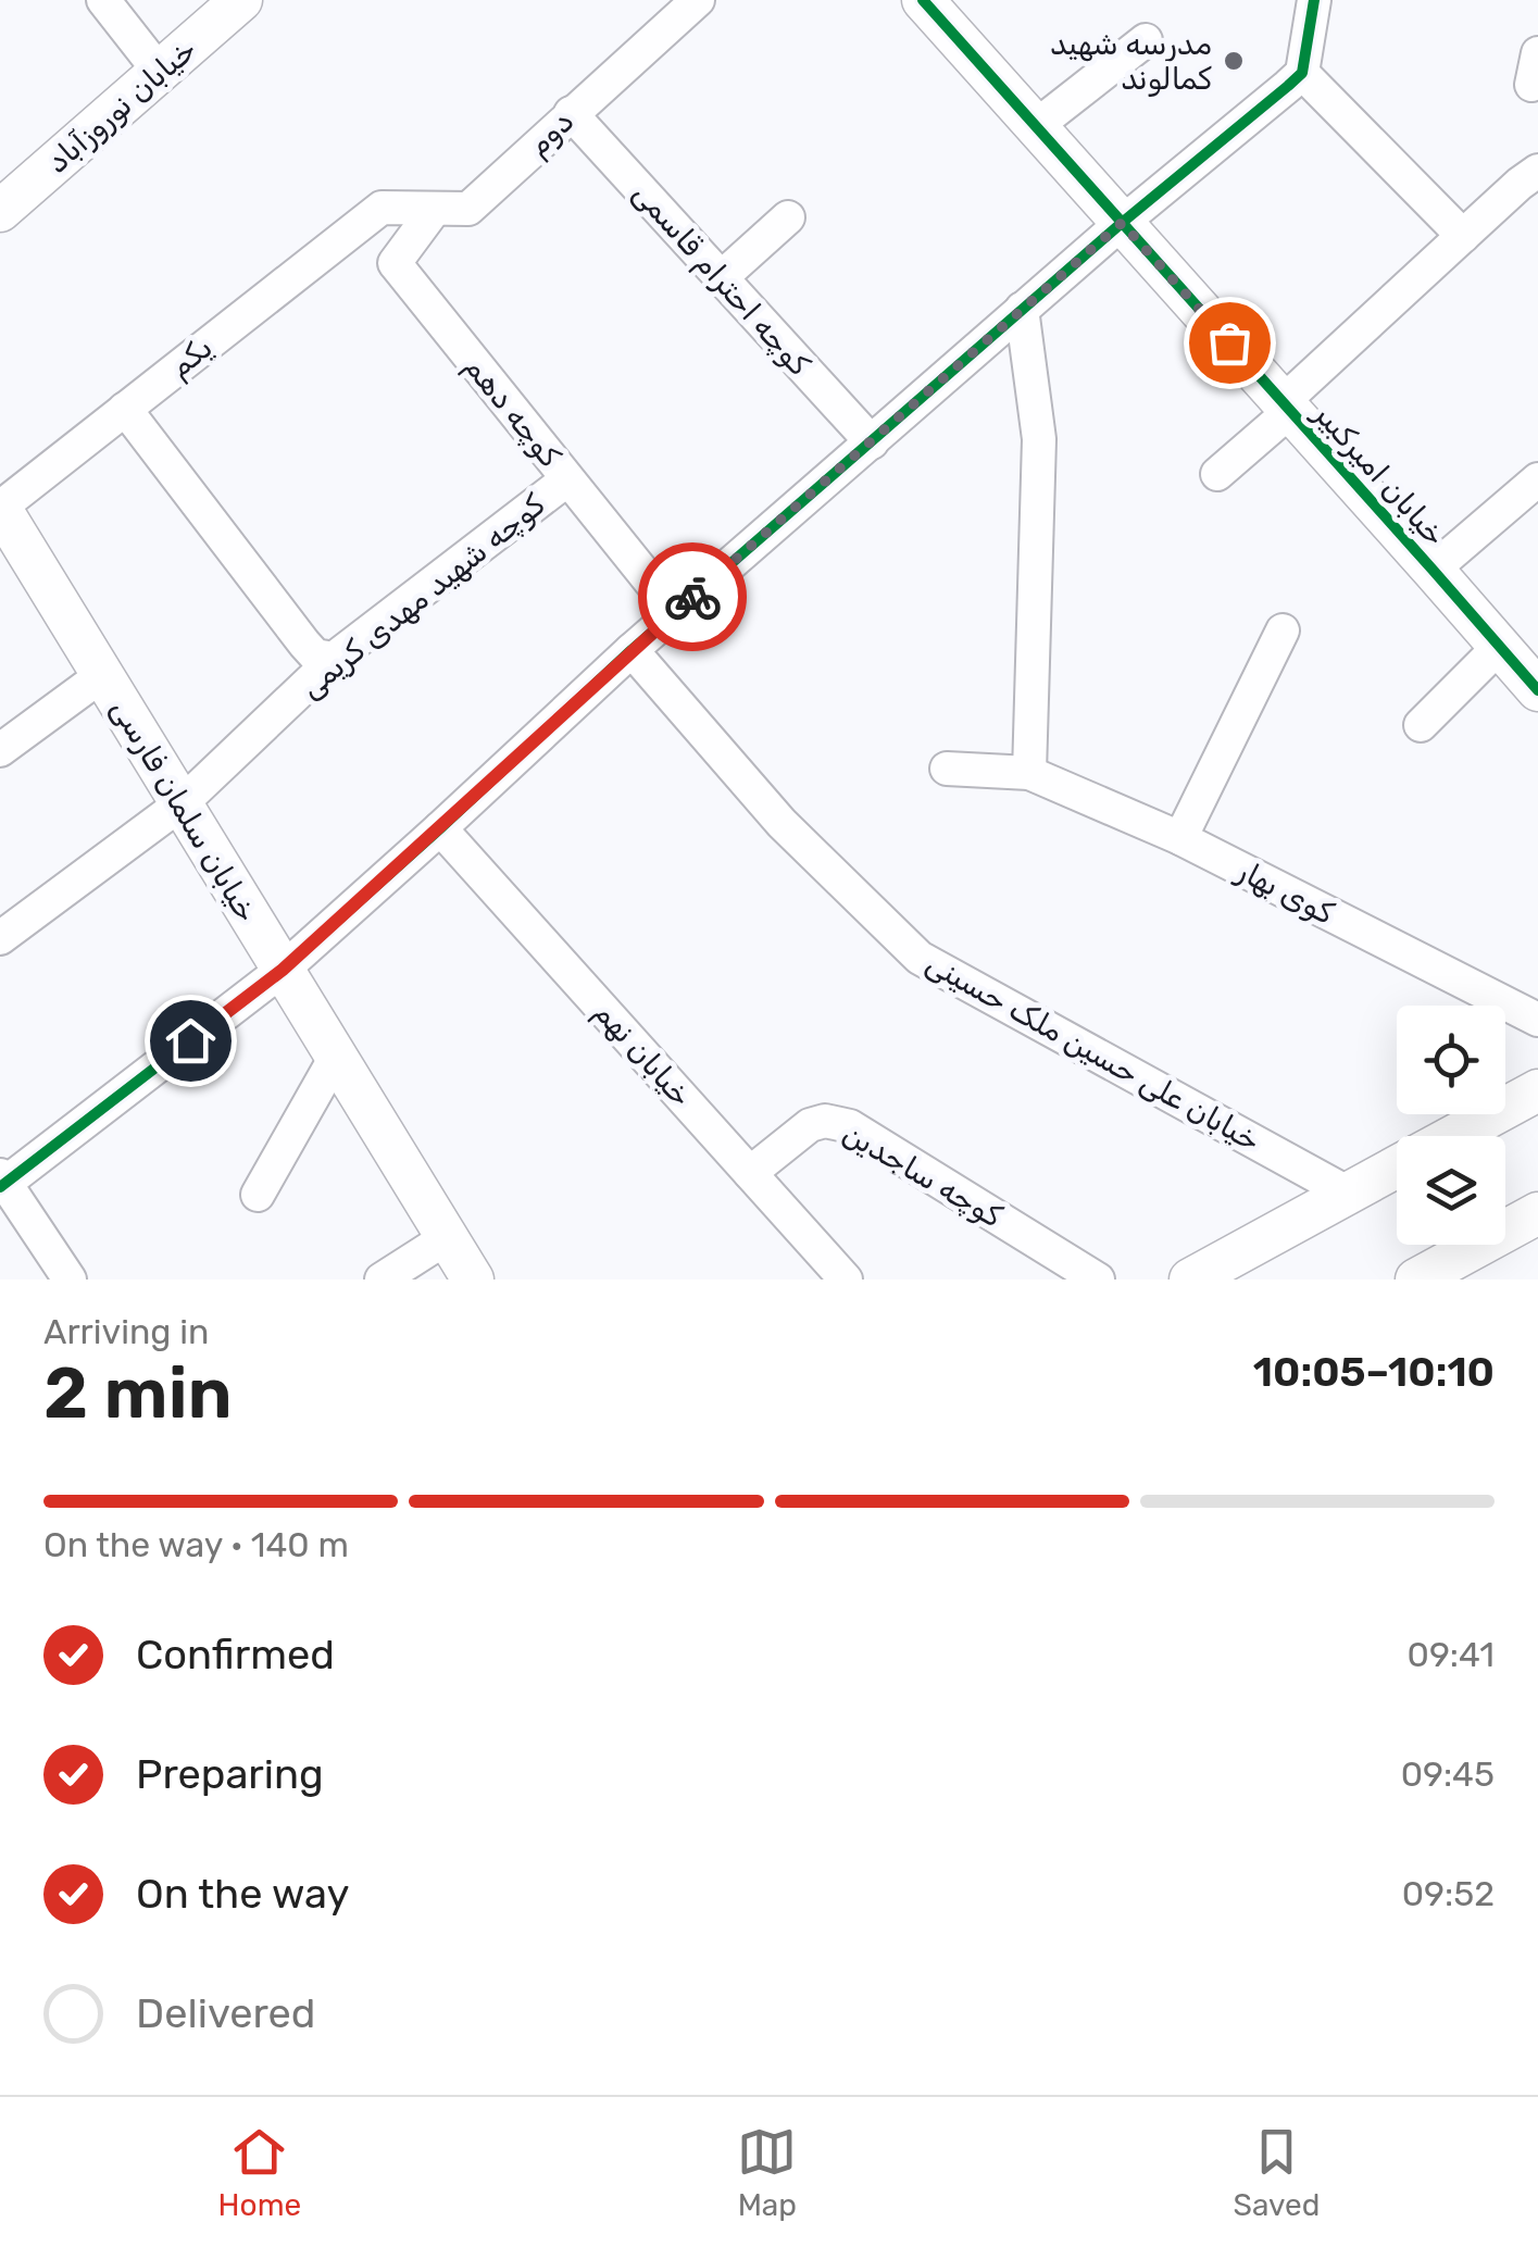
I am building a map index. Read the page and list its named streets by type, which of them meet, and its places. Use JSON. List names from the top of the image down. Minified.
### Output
{"streets":{"street":["خیابان نوروزآباد","دوم","کوچه احترام قاسمی","یکم","کوچه دهم","خیابان امیرکبیر","کوچه شهید مهدی کریمی","خیابان سلمان فارسی","کوی بهار","خیابان علی حسین ملک حسینی","خیابان نهم","کوچه ساجدین"]},"crossings":[["دوم","کوچه احترام قاسمی"],["دوم","یکم"],["دوم","کوچه دهم"],["یکم","خیابان سلمان فارسی"],["کوچه دهم","کوچه شهید مهدی کریمی"],["کوچه شهید مهدی کریمی","خیابان سلمان فارسی"],["خیابان نهم","کوچه ساجدین"]],"places":["مدرسه شهید کمالوند"],"page":{"heading":["2 min","Arriving in","10:05–10:10"],"bar":"On the way · 140 m","list":[["Confirmed","09:41"],["Preparing","09:45"],["On the way","09:52"],"Delivered"],"tabs":["Home","Map","Saved"]}}
